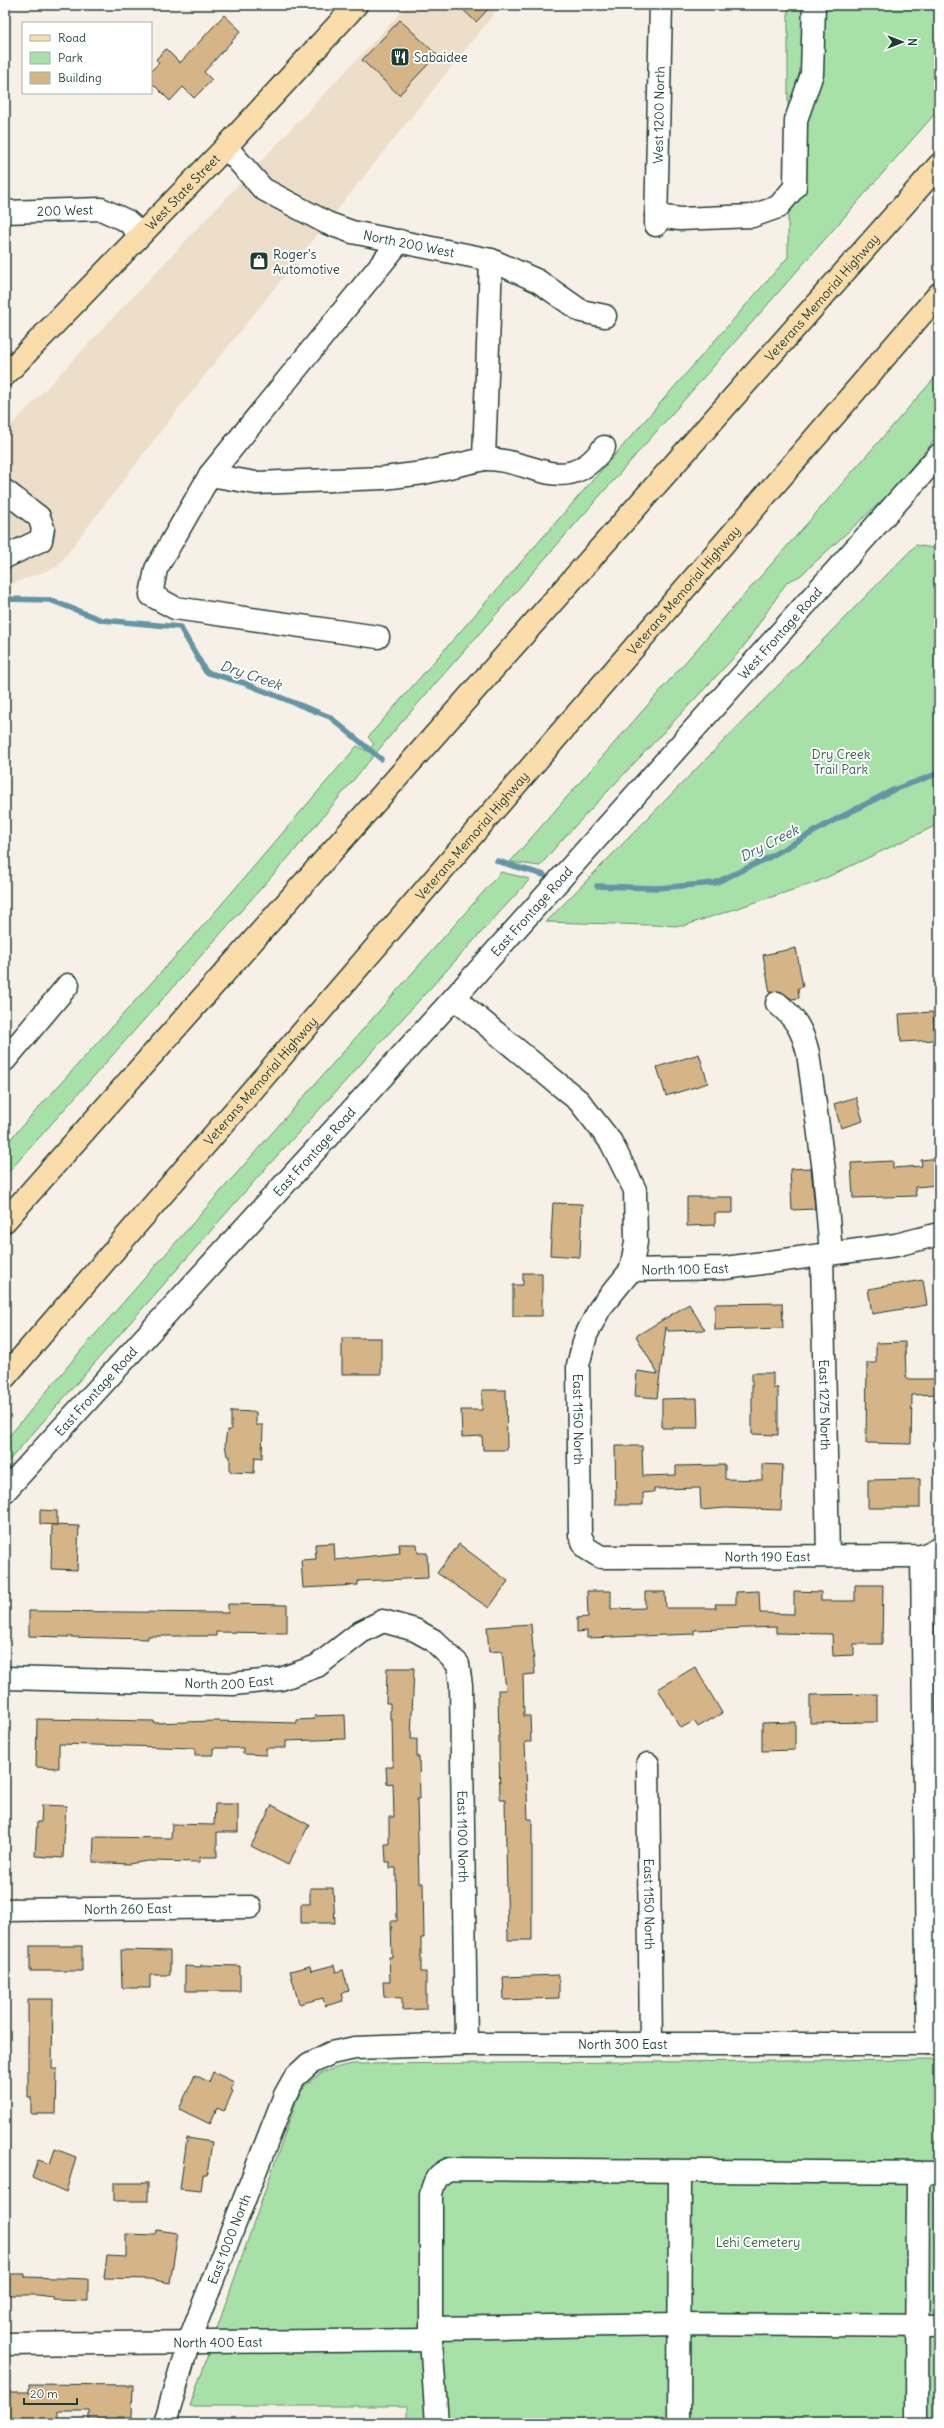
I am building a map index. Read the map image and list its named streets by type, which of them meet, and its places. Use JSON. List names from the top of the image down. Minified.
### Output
{"streets":{"main road":["West State Street","Veterans Memorial Highway"],"street":["West 1200 North","200 West","North 200 West","West Frontage Road","East Frontage Road","North 100 East","East 1275 North","East 1150 North","North 190 East","North 200 East","East 1100 North","North 260 East","North 300 East","East 1000 North","North 400 East"]},"crossings":[["West State Street","200 West"],["West State Street","North 200 West"],["West Frontage Road","East Frontage Road"],["East Frontage Road","North 100 East"],["North 100 East","East 1275 North"],["North 100 East","East 1150 North"],["East 1275 North","North 190 East"],["East 1150 North","North 190 East"],["East 1150 North","North 300 East"],["North 200 East","East 1100 North"],["East 1100 North","North 300 East"],["North 300 East","East 1000 North"],["East 1000 North","North 400 East"]],"water":["Dry Creek"],"parks":["Dry Creek Trail Park","Lehi Cemetery"],"places":{"restaurant":["Sabaidee"],"shop":["Roger's Automotive"]},"legend":["Road","Park","Building"],"scale_bar":"20 m","north":"right"}
